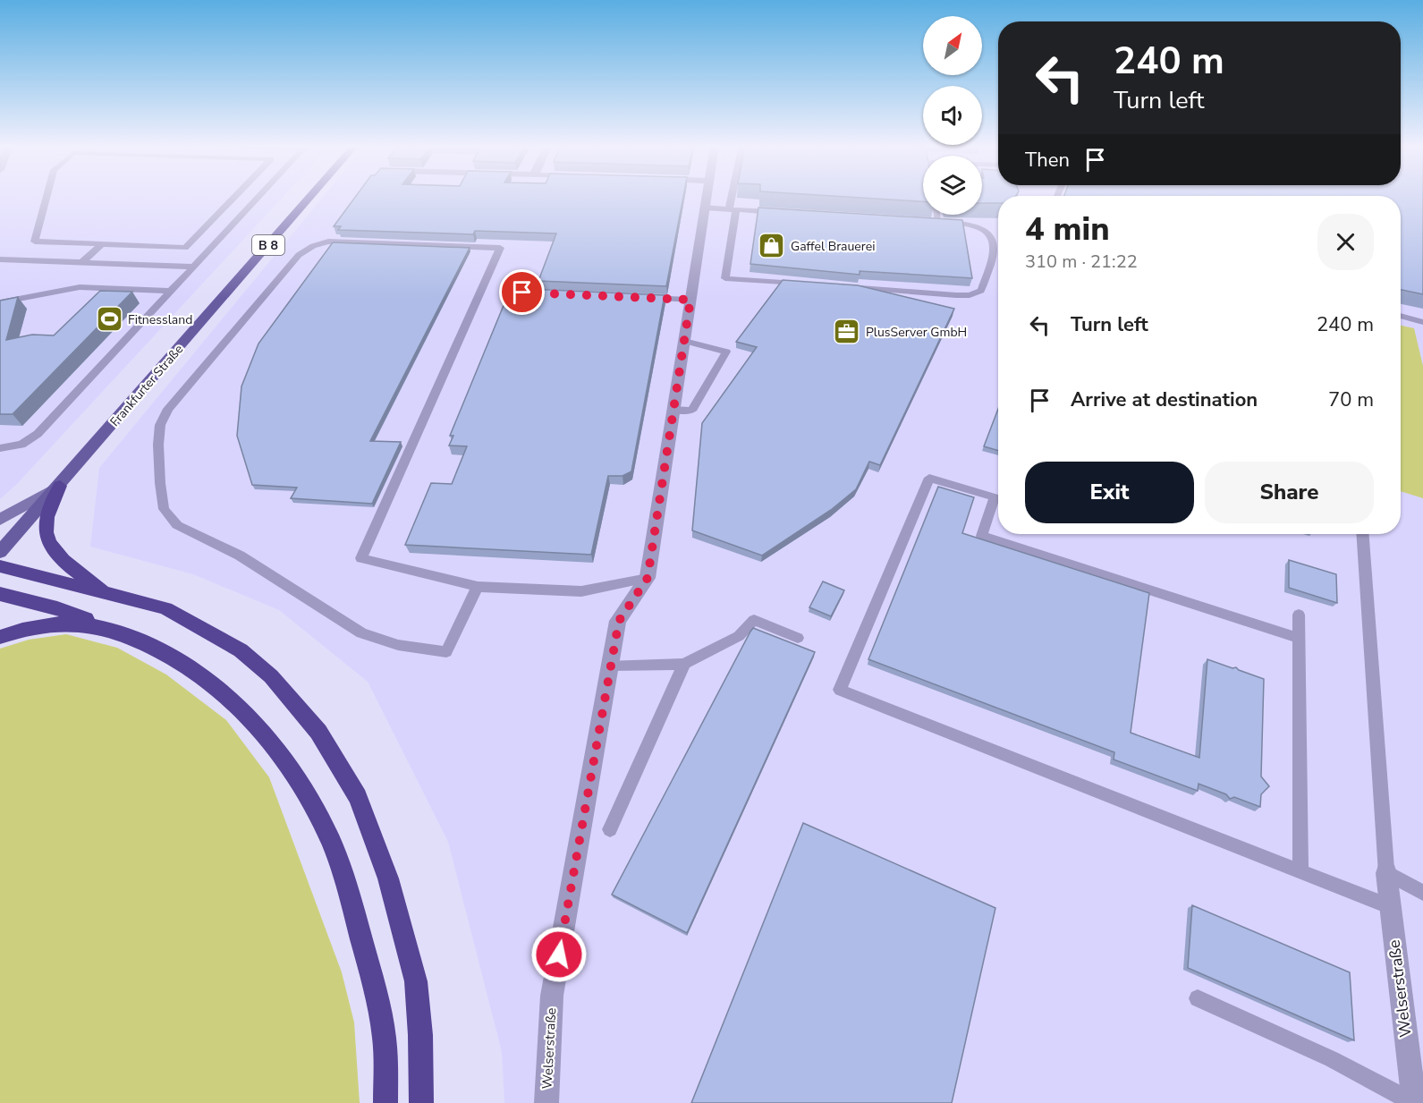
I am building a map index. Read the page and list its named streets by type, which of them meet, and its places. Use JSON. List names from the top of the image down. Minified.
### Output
{"streets":{"main road":["B 8","Frankfurter Straße"],"street":["Welserstraße"]},"places":{"shop":["Gaffel Brauerei"],"sports":["Fitnessland"],"office":["PlusServer GmbH"]},"north":"top right","page":{"turn":["240 m","Turn left"],"then":"Then","heading":["4 min","310 m · 21:22"],"list":[{"name":"Turn left","value":"240 m"},{"name":"Arrive at destination","value":"70 m"}],"buttons":["Exit","Share"]}}
